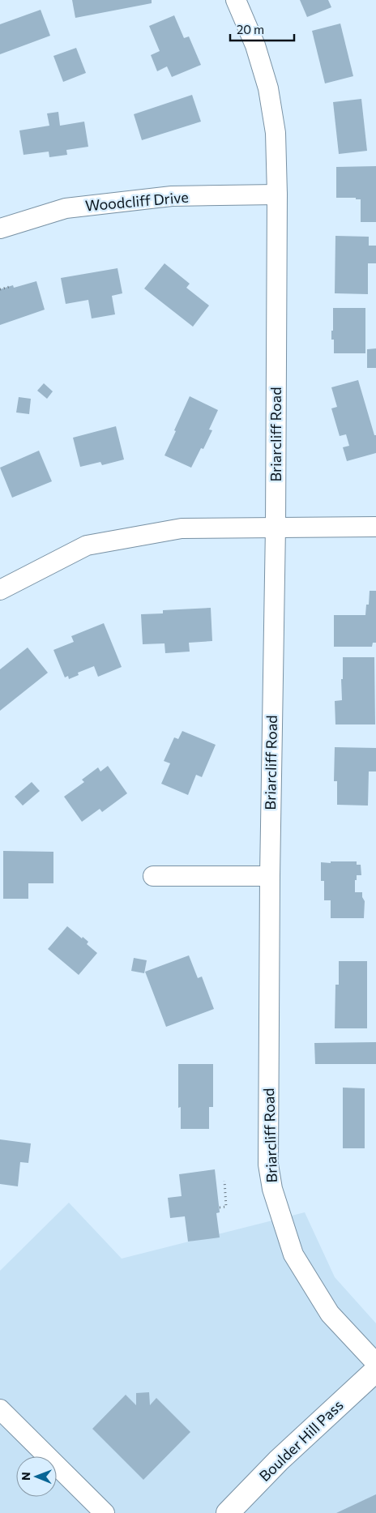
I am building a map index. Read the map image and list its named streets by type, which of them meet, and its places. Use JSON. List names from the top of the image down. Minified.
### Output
{"streets":{"street":["Woodcliff Drive","Briarcliff Road","Boulder Hill Pass"]},"crossings":[["Woodcliff Drive","Briarcliff Road"]],"scale_bar":"20 m","north":"left"}
